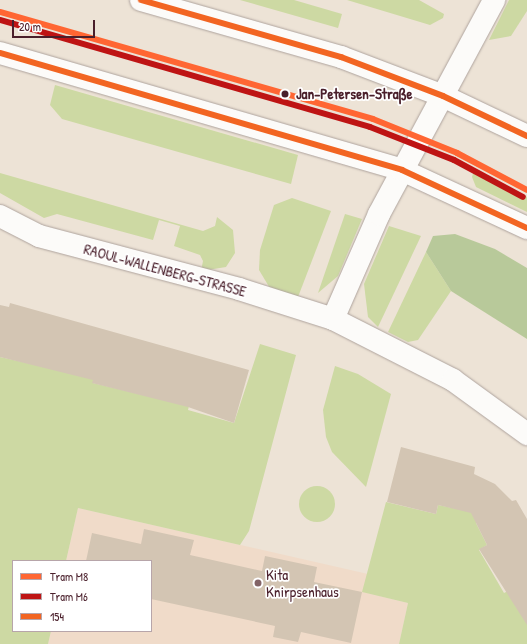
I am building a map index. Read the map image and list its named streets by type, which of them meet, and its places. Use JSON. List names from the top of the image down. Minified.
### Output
{"streets":{"main road":["RAOUL-WALLENBERG-STRASSE"]},"places":["Jan-Petersen-Straße","Kita Knirpsenhaus"],"lines":["transit line 154","tram line M8","tram line M6"],"legend":["Tram M8","Tram M6","154"],"scale_bar":"20 m"}
